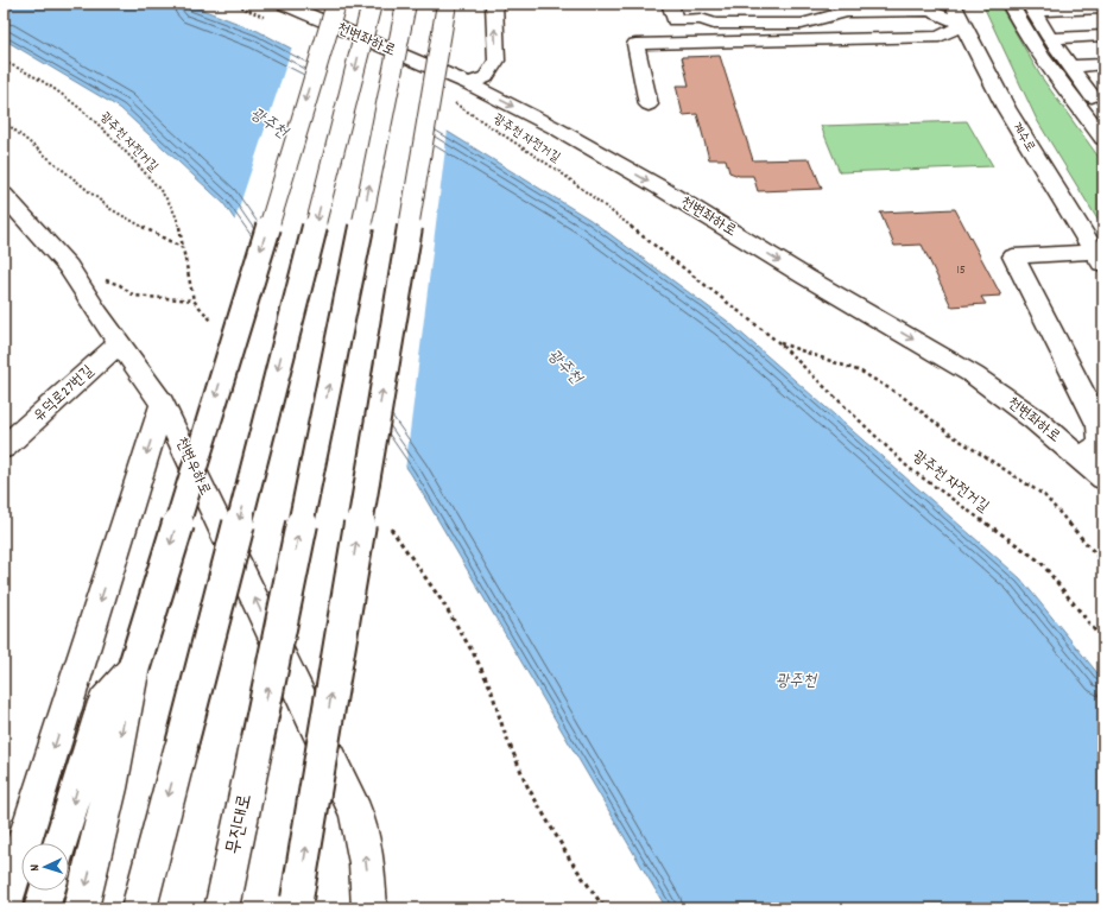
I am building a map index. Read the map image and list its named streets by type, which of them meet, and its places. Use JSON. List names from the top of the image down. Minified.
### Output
{"streets":{"main road":["천변좌하로","계수로","유덕로27번길","천변우하로","무진대로"],"path":["광주천 자전거길"]},"crossings":[["유덕로27번길","천변우하로"]],"one_way":["천변좌하로","천변우하로"],"water":["광주천"],"house_numbers":["15"],"north":"left"}
